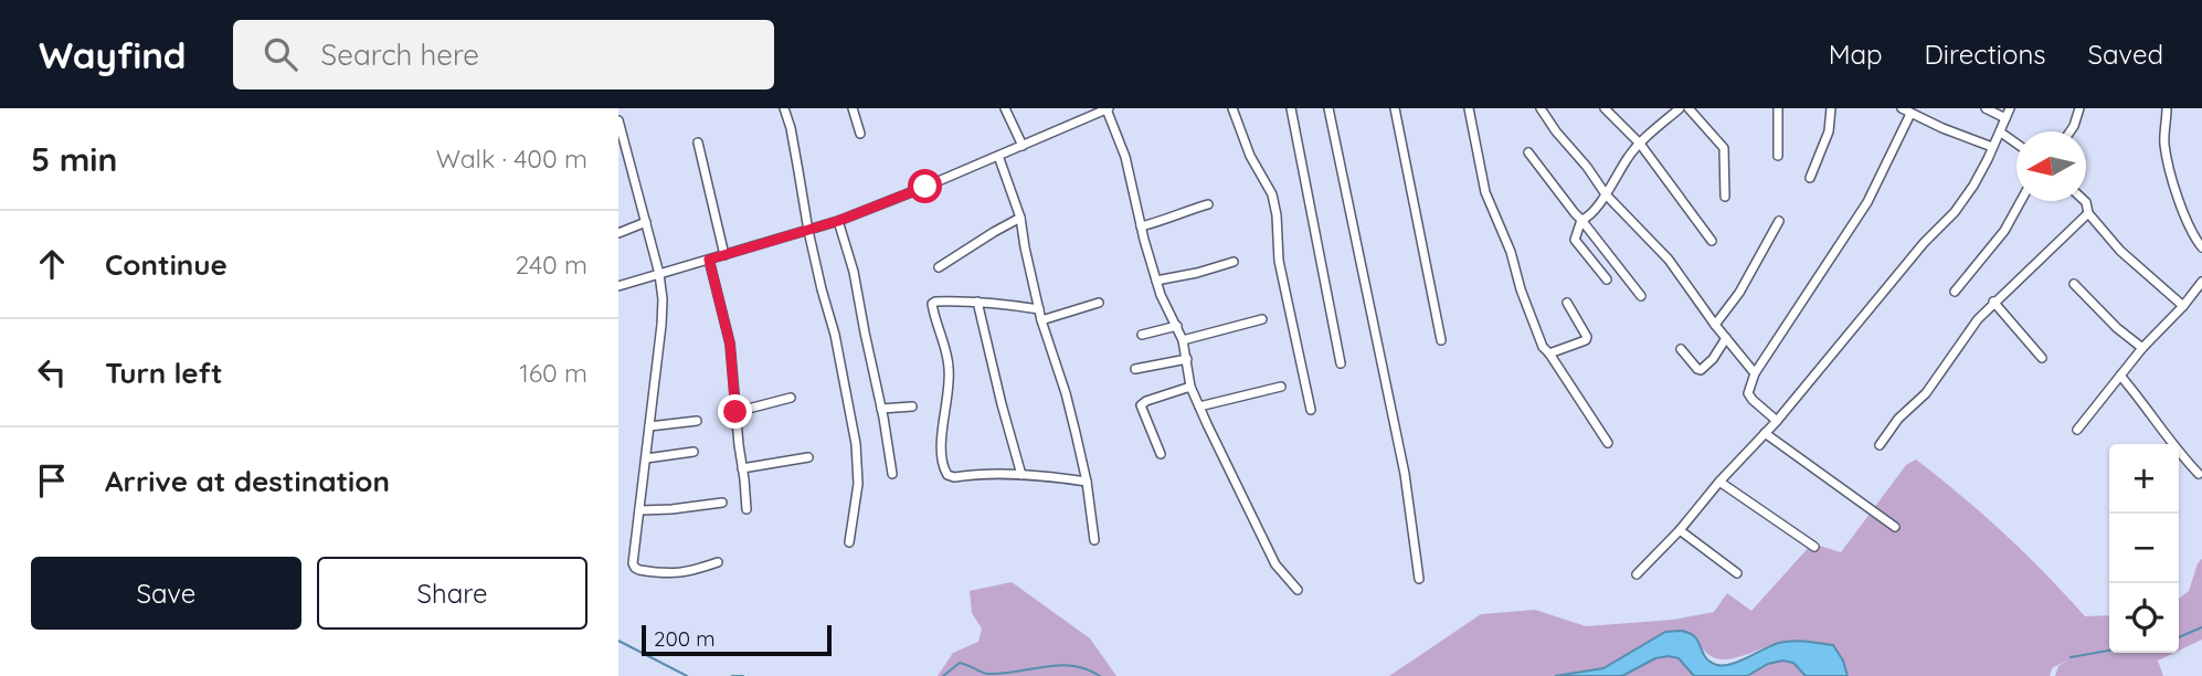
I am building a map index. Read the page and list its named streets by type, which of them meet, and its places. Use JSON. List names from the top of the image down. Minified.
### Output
{"scale_bar":"200 m","north":"left","page":{"header":"Wayfind","search":"Search here","nav":["Map","Directions","Saved"],"heading":["5 min","Walk · 400 m"],"list":[["Continue","240 m"],["Turn left","160 m"],"Arrive at destination"],"map_buttons":["+","−"],"buttons":["Save","Share"],"scale":"200 m"}}
